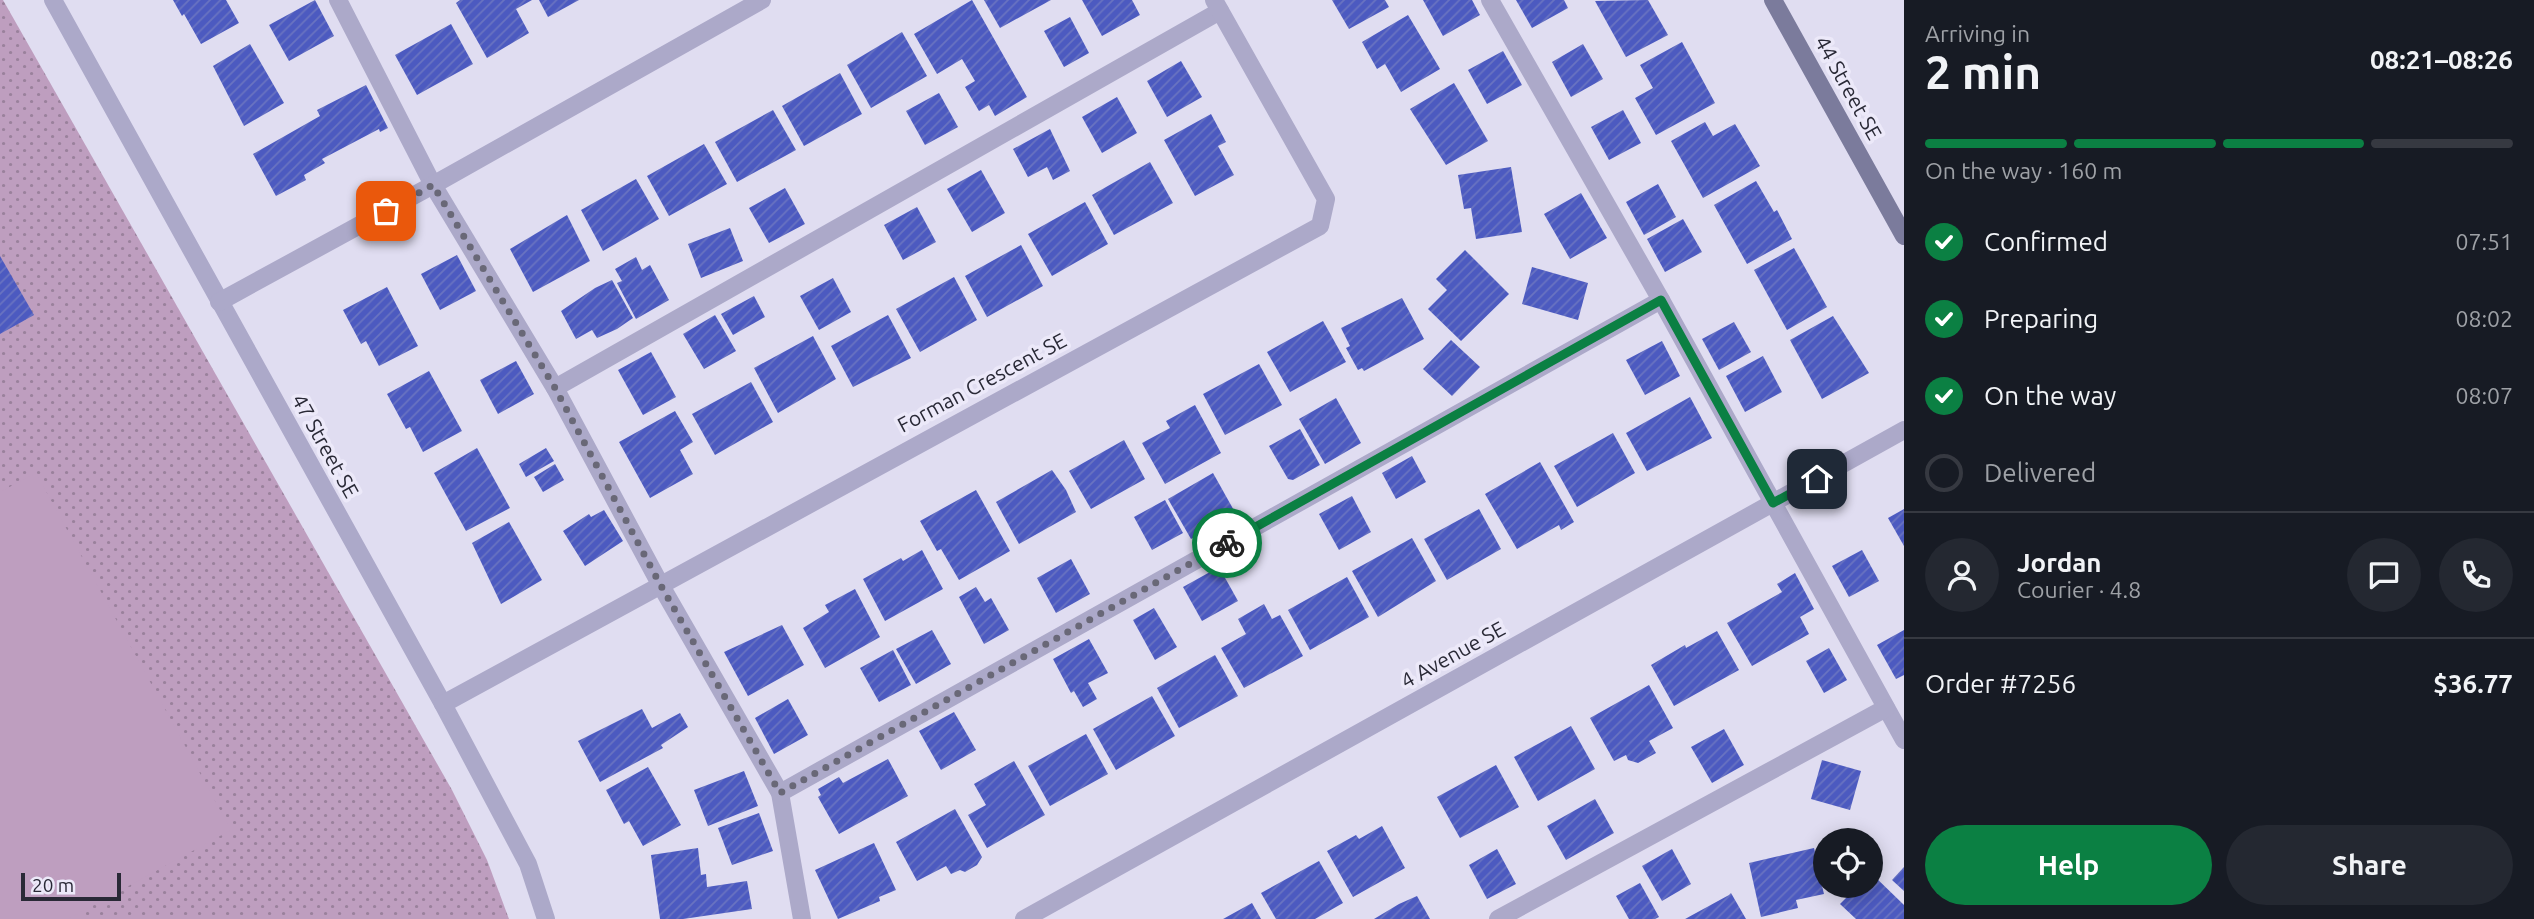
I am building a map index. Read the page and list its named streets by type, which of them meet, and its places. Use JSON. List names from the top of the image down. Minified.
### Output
{"streets":{"street":["44 Street SE","Forman Crescent SE","47 Street SE","4 Avenue SE"]},"crossings":[["Forman Crescent SE","47 Street SE"]],"scale_bar":"20 m","page":{"heading":["2 min","Arriving in","08:21–08:26"],"panel":["Jordan","Courier · 4.8","Order #7256","$36.77"],"bar":"On the way · 160 m","list":[["Confirmed","07:51"],["Preparing","08:02"],["On the way","08:07"],"Delivered"],"buttons":["Help","Share"],"scale":"20 m"}}
